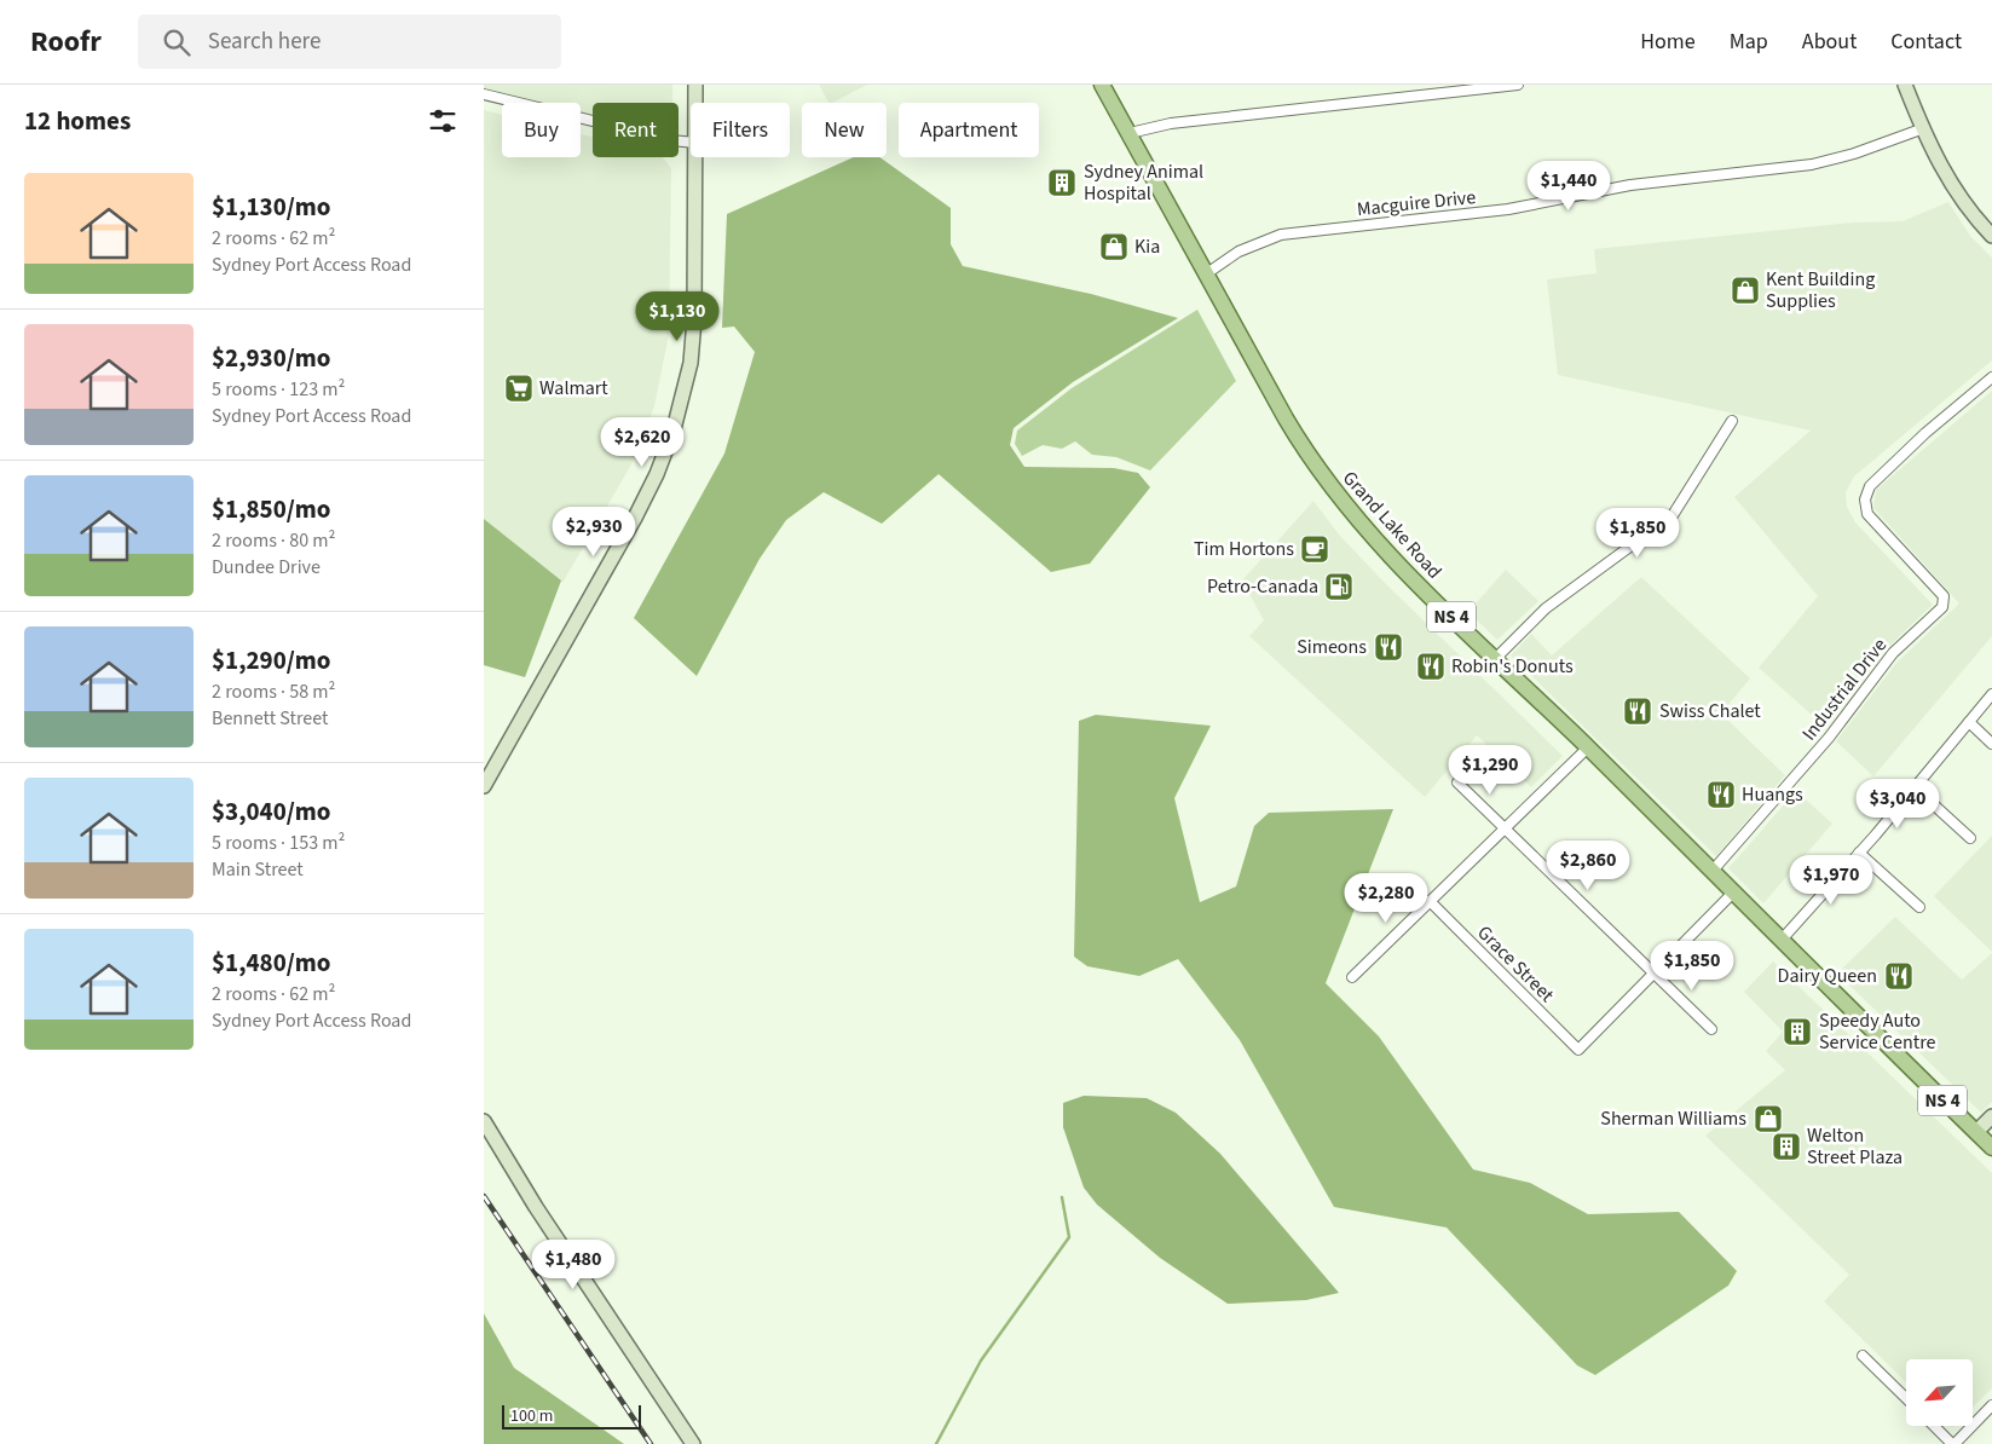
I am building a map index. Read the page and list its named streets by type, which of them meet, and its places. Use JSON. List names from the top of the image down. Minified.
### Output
{"streets":{"main road":["Grand Lake Road","NS 4"],"street":["Macguire Drive","Industrial Drive","Grace Street"]},"crossings":[["Macguire Drive","Grand Lake Road"],["Grand Lake Road","NS 4"],["Grand Lake Road","Industrial Drive"]],"places":{"building":["Sydney Animal Hospital","Speedy Auto Service Centre","Welton Street Plaza"],"shop":["Kia","Kent Building Supplies","Sherman Williams"],"supermarket":["Walmart"],"cafe":["Tim Hortons"],"fuel station":["Petro-Canada"],"restaurant":["Simeons","Robin's Donuts","Swiss Chalet","Huangs","Dairy Queen"]},"scale_bar":"100 m","north":"bottom left","page":{"header":"Roofr","search":"Search here","nav":["Home","Map","About","Contact"],"heading":"12 homes","chip":["Buy","Rent","Filters","New","Apartment"],"list":[{"name":"$1,130/mo","note":"2 rooms · 62 m² · Sydney Port Access Road"},{"name":"$2,930/mo","note":"5 rooms · 123 m² · Sydney Port Access Road"},{"name":"$1,850/mo","note":"2 rooms · 80 m² · Dundee Drive"},{"name":"$1,290/mo","note":"2 rooms · 58 m² · Bennett Street"},{"name":"$3,040/mo","note":"5 rooms · 153 m² · Main Street"},{"name":"$1,480/mo","note":"2 rooms · 62 m² · Sydney Port Access Road"}],"price":["$1,440","$1,130","$2,620","$2,930","$1,850","$1,290","$3,040","$2,860","$1,970","$2,280","$1,850","$1,480"],"scale":"100 m"}}
